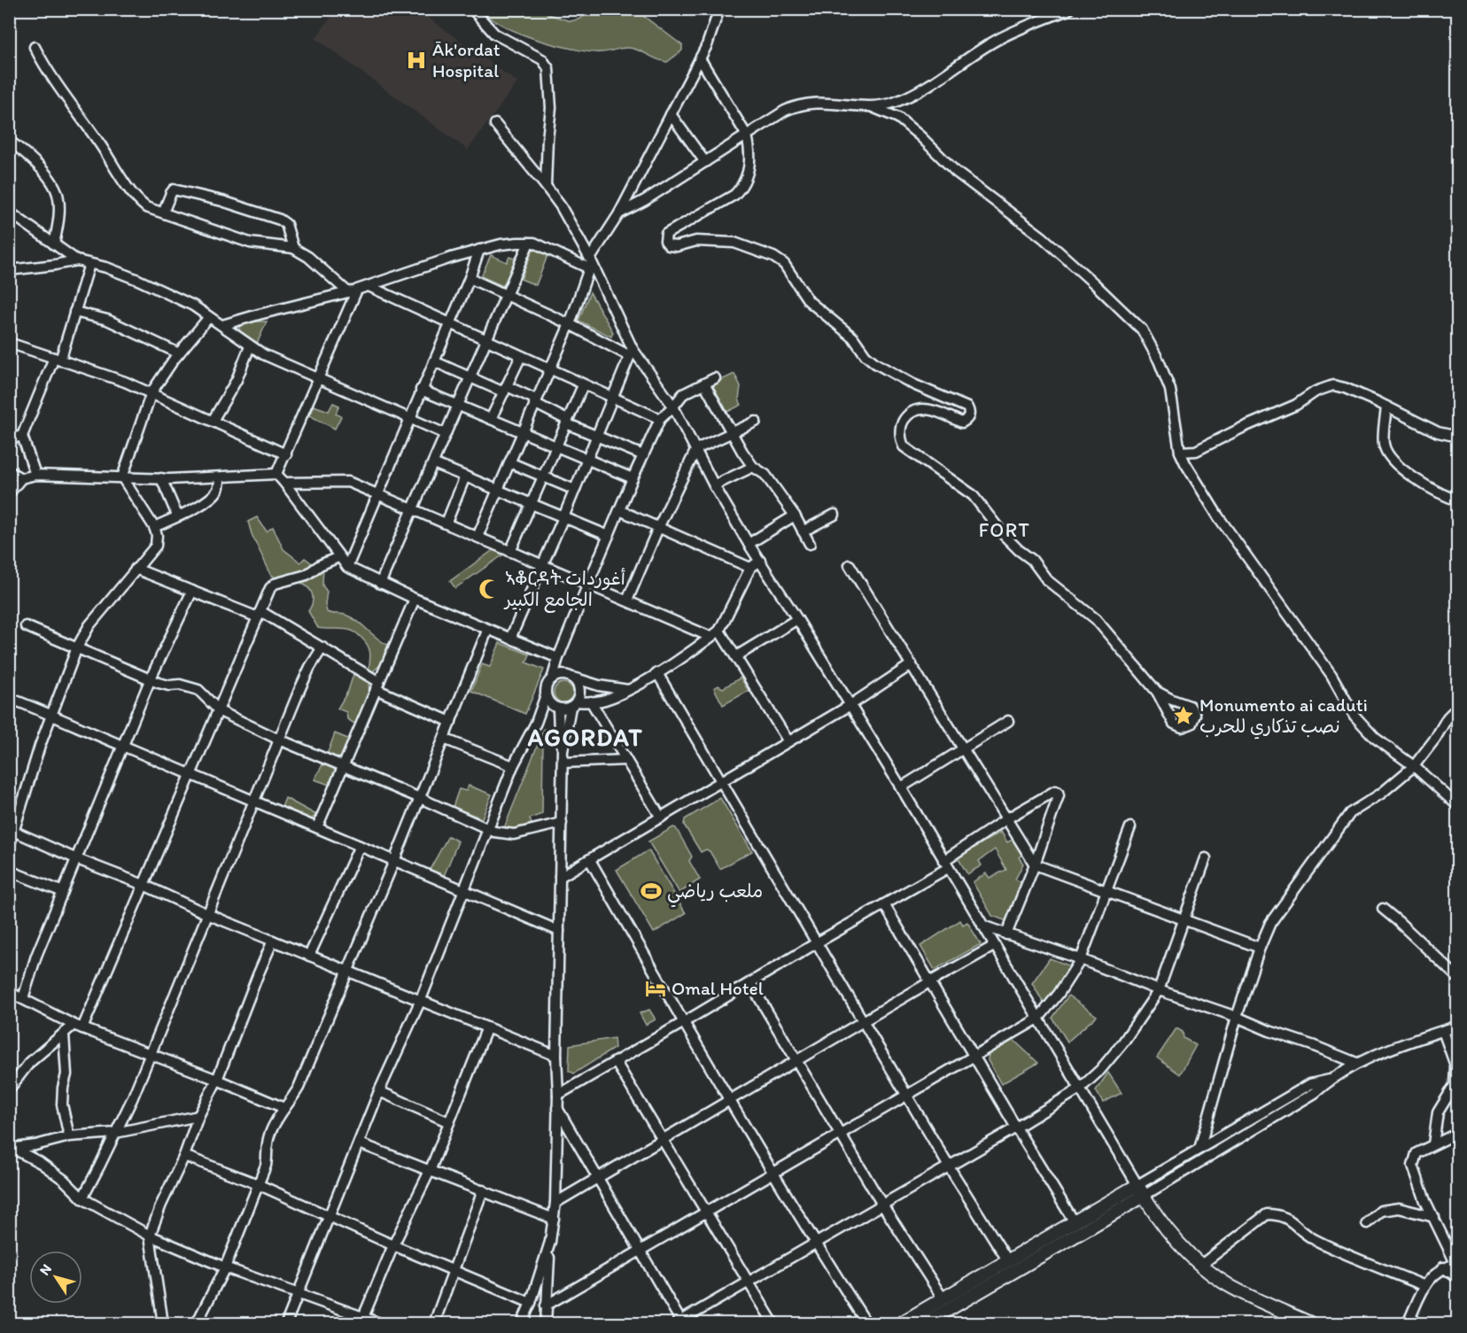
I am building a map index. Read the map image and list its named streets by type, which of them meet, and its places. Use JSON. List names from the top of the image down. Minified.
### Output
{"districts":["FORT","AGORDAT"],"places":{"hospital":["Āk'ordat Hospital"],"mosque":["ኣቆርዳት أغوردات الجامع الكبير"],"place":["Monumento ai caduti نصب تذكاري للحرب"],"sports":["ملعب رياضي"],"hotel":["Omal Hotel"]},"north":"top left"}
